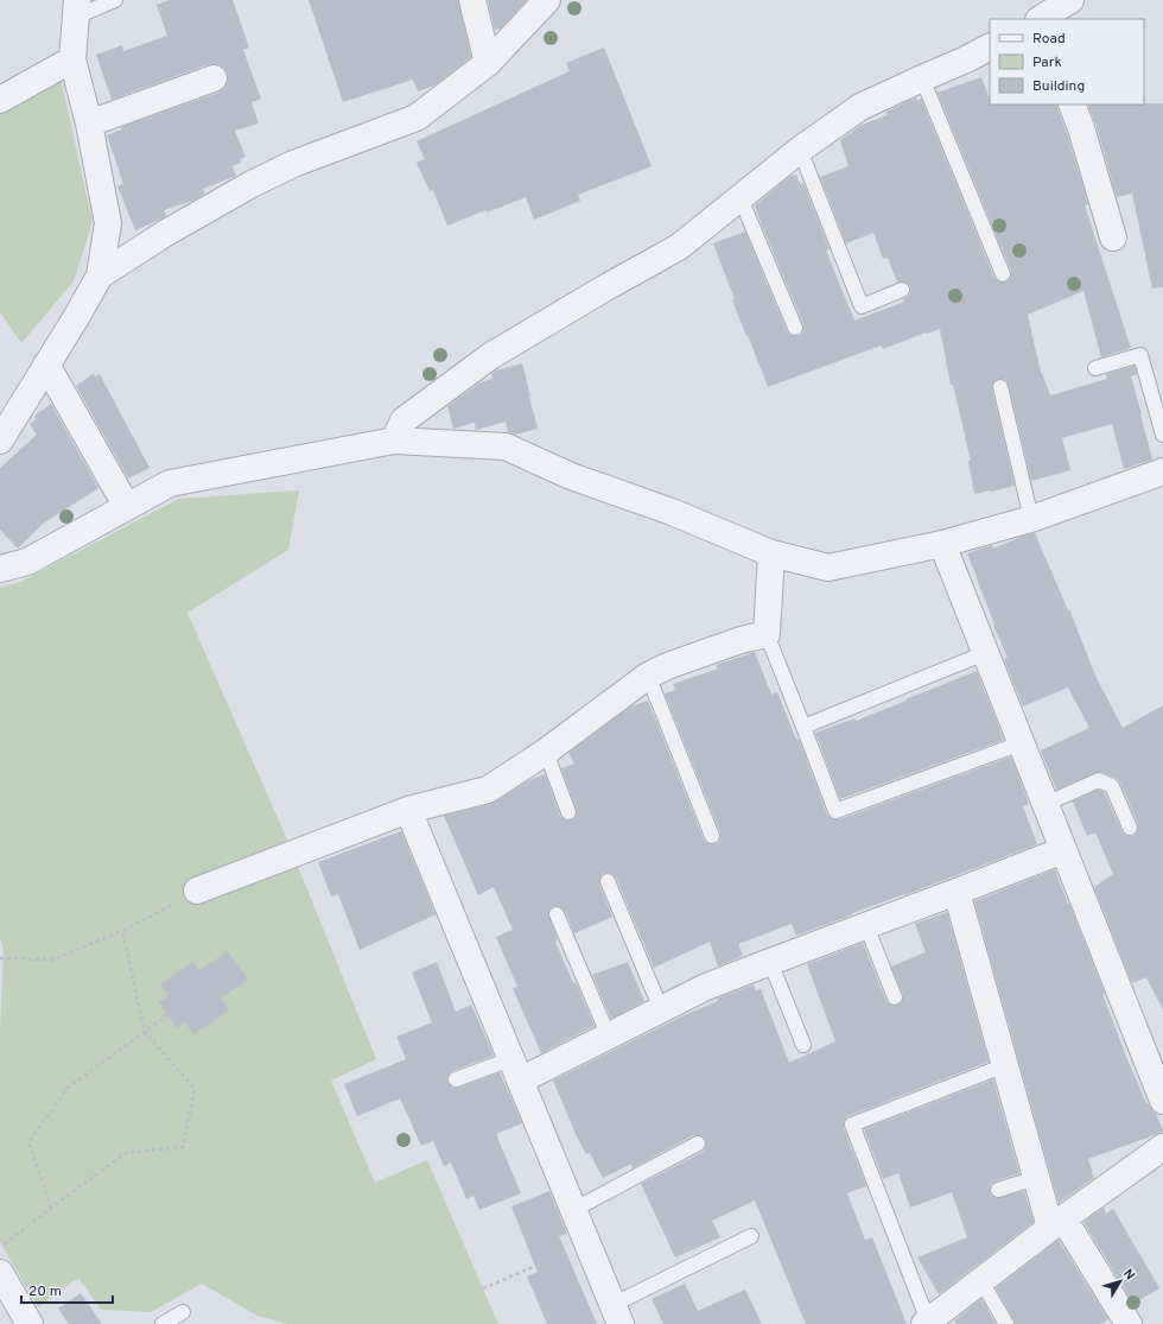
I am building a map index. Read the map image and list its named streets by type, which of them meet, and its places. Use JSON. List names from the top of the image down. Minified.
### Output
{"legend":["Road","Park","Building"],"scale_bar":"20 m","north":"top right"}
